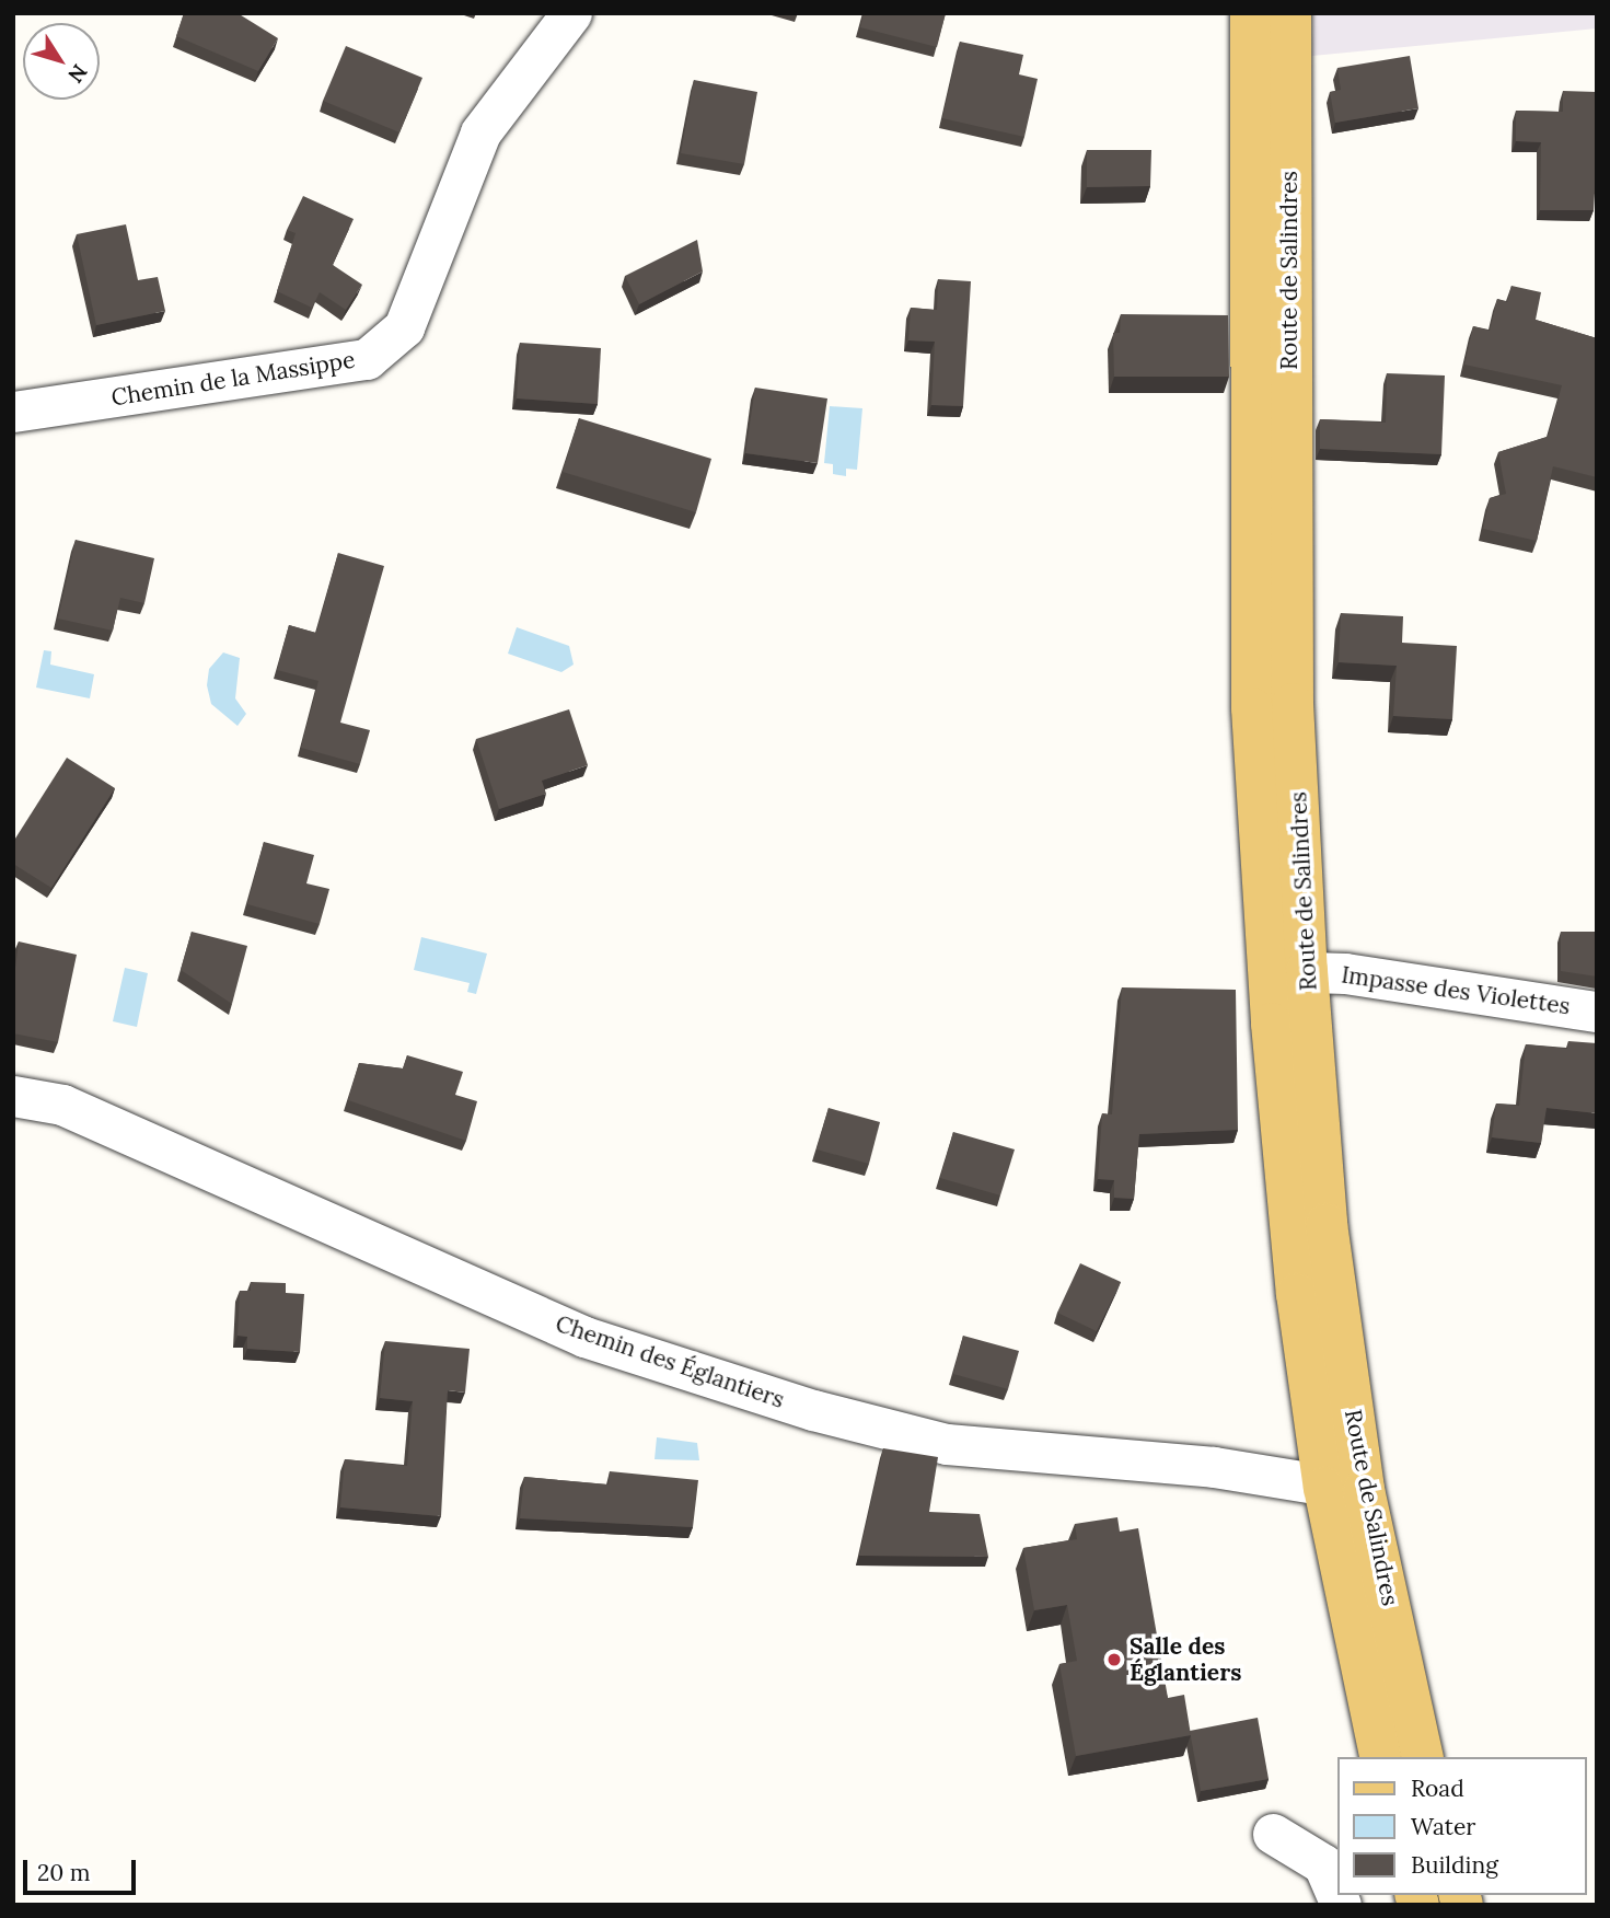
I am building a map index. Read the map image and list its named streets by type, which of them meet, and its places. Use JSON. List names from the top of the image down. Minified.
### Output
{"streets":{"main road":["Route de Salindres"],"street":["Chemin de la Massippe","Impasse des Violettes","Chemin des Églantiers"]},"crossings":[["Route de Salindres","Impasse des Violettes"],["Route de Salindres","Chemin des Églantiers"]],"places":["Salle des Églantiers"],"legend":["Road","Water","Building"],"scale_bar":"20 m","north":"bottom right"}
